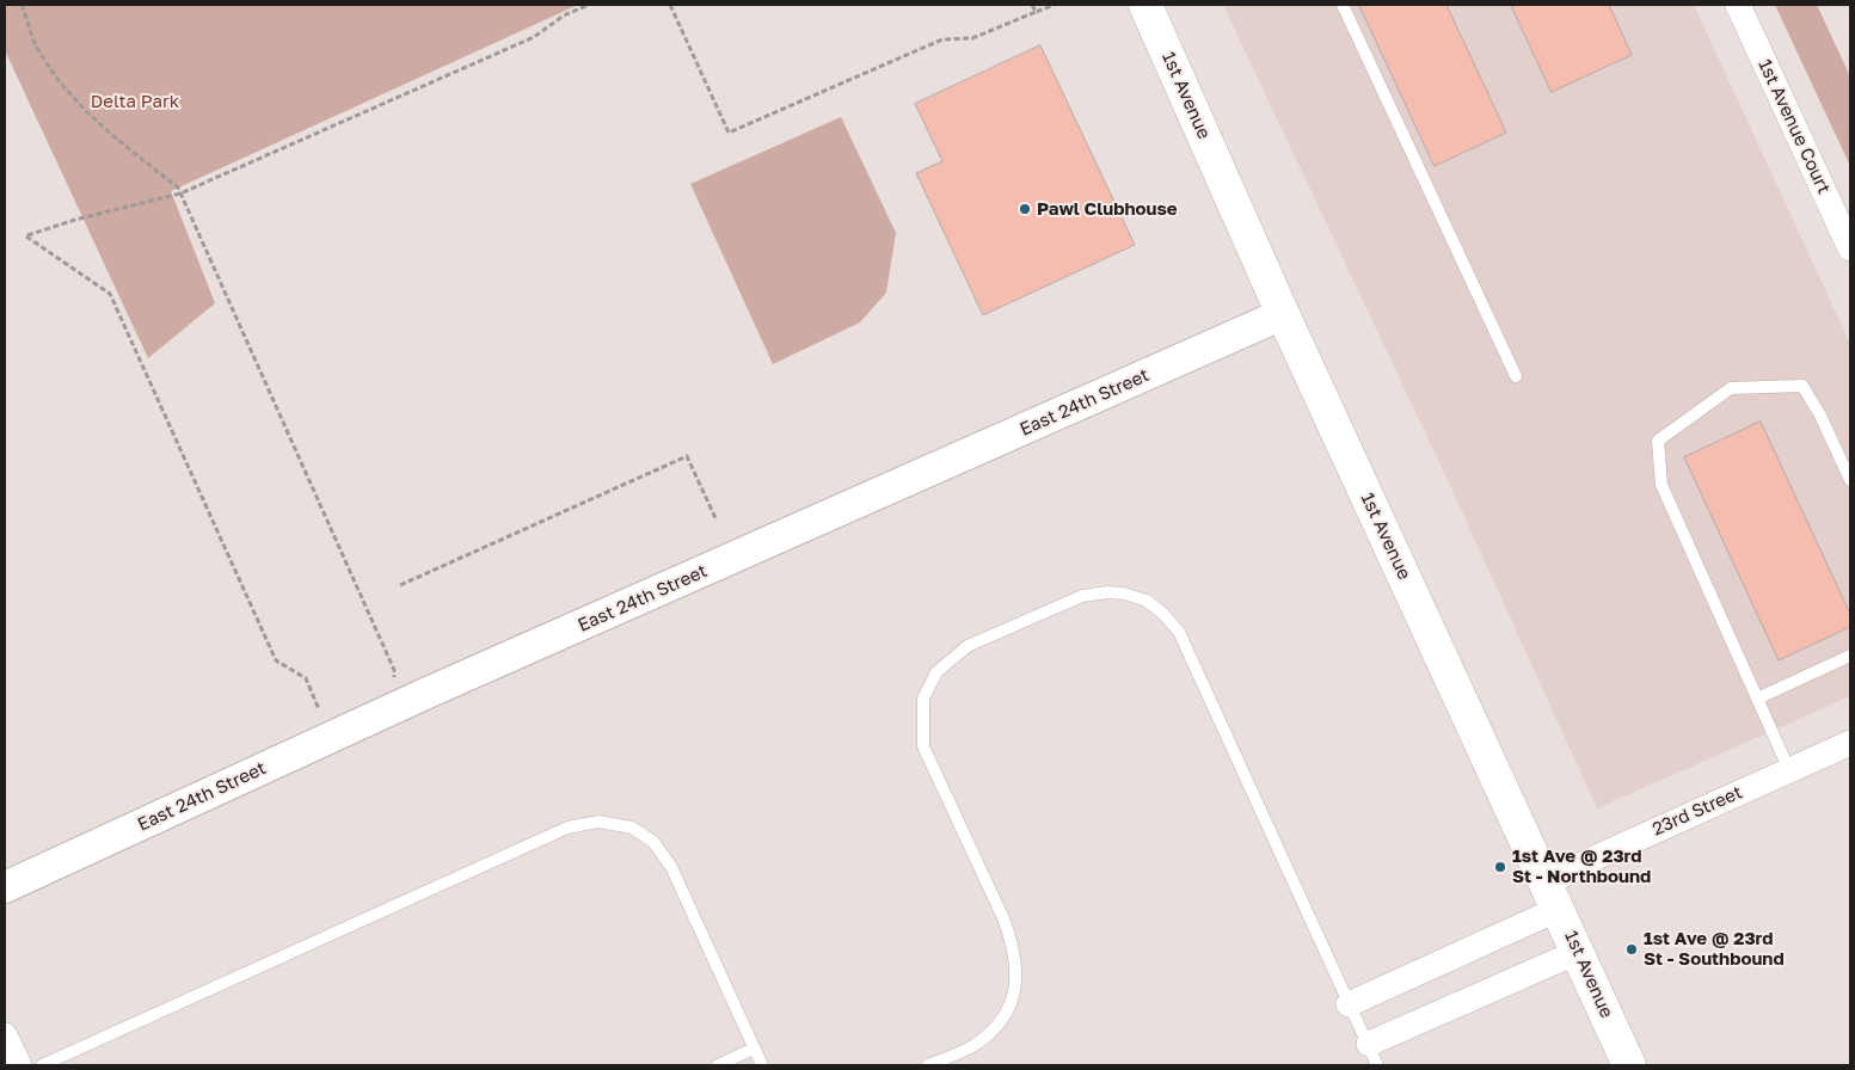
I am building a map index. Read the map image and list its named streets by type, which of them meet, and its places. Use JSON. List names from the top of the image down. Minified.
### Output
{"streets":{"main road":["1st Avenue"],"street":["1st Avenue Court","East 24th Street","23rd Street"]},"crossings":[["1st Avenue","East 24th Street"],["1st Avenue","23rd Street"]],"parks":["Delta Park"],"places":["Pawl Clubhouse","1st Ave @ 23rd St - Northbound","1st Ave @ 23rd St - Southbound"]}
